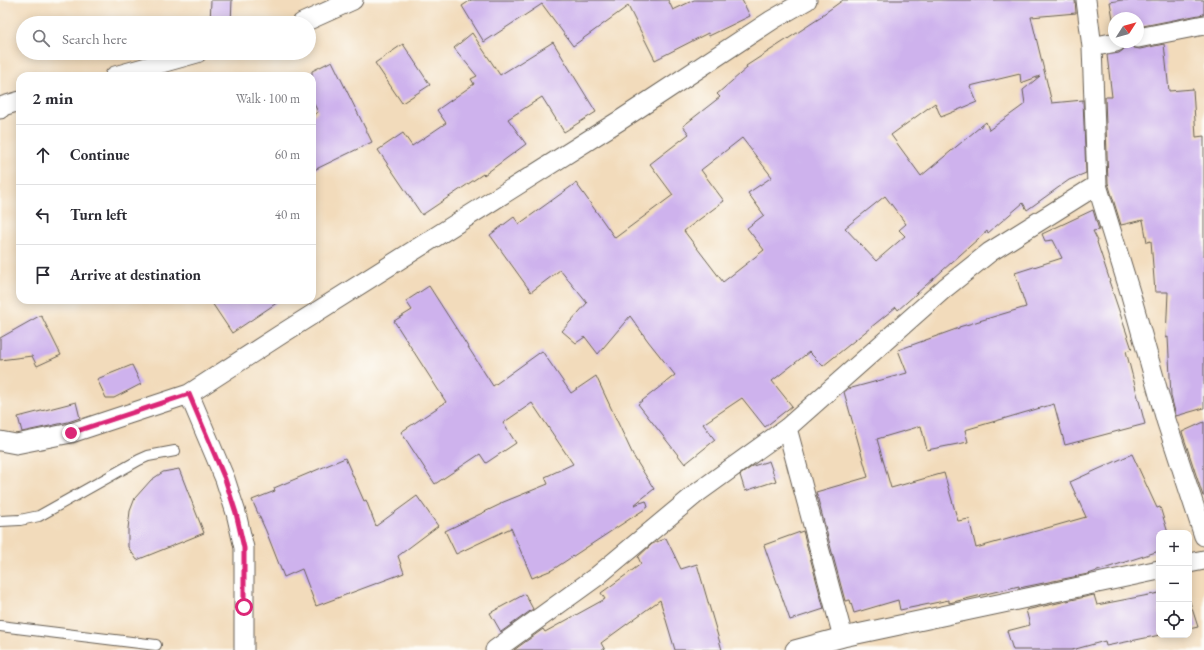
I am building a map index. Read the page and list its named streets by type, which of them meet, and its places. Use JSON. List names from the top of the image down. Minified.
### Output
{"north":"top right","page":{"search":"Search here","heading":["2 min","Walk · 100 m"],"list":[["Continue","60 m"],["Turn left","40 m"],"Arrive at destination"],"map_buttons":["+","−"]}}
